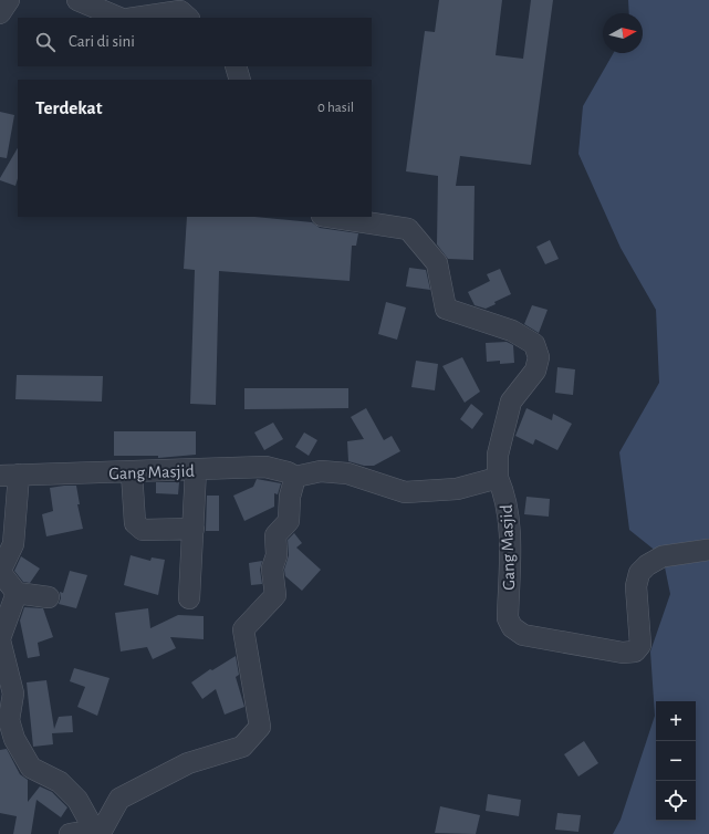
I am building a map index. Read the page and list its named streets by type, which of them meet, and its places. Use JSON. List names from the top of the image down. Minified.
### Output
{"streets":{"street":["Gang Masjid"]},"north":"right","page":{"search":"Cari di sini","heading":["Terdekat","0 hasil"],"map_buttons":["+","−"]}}
